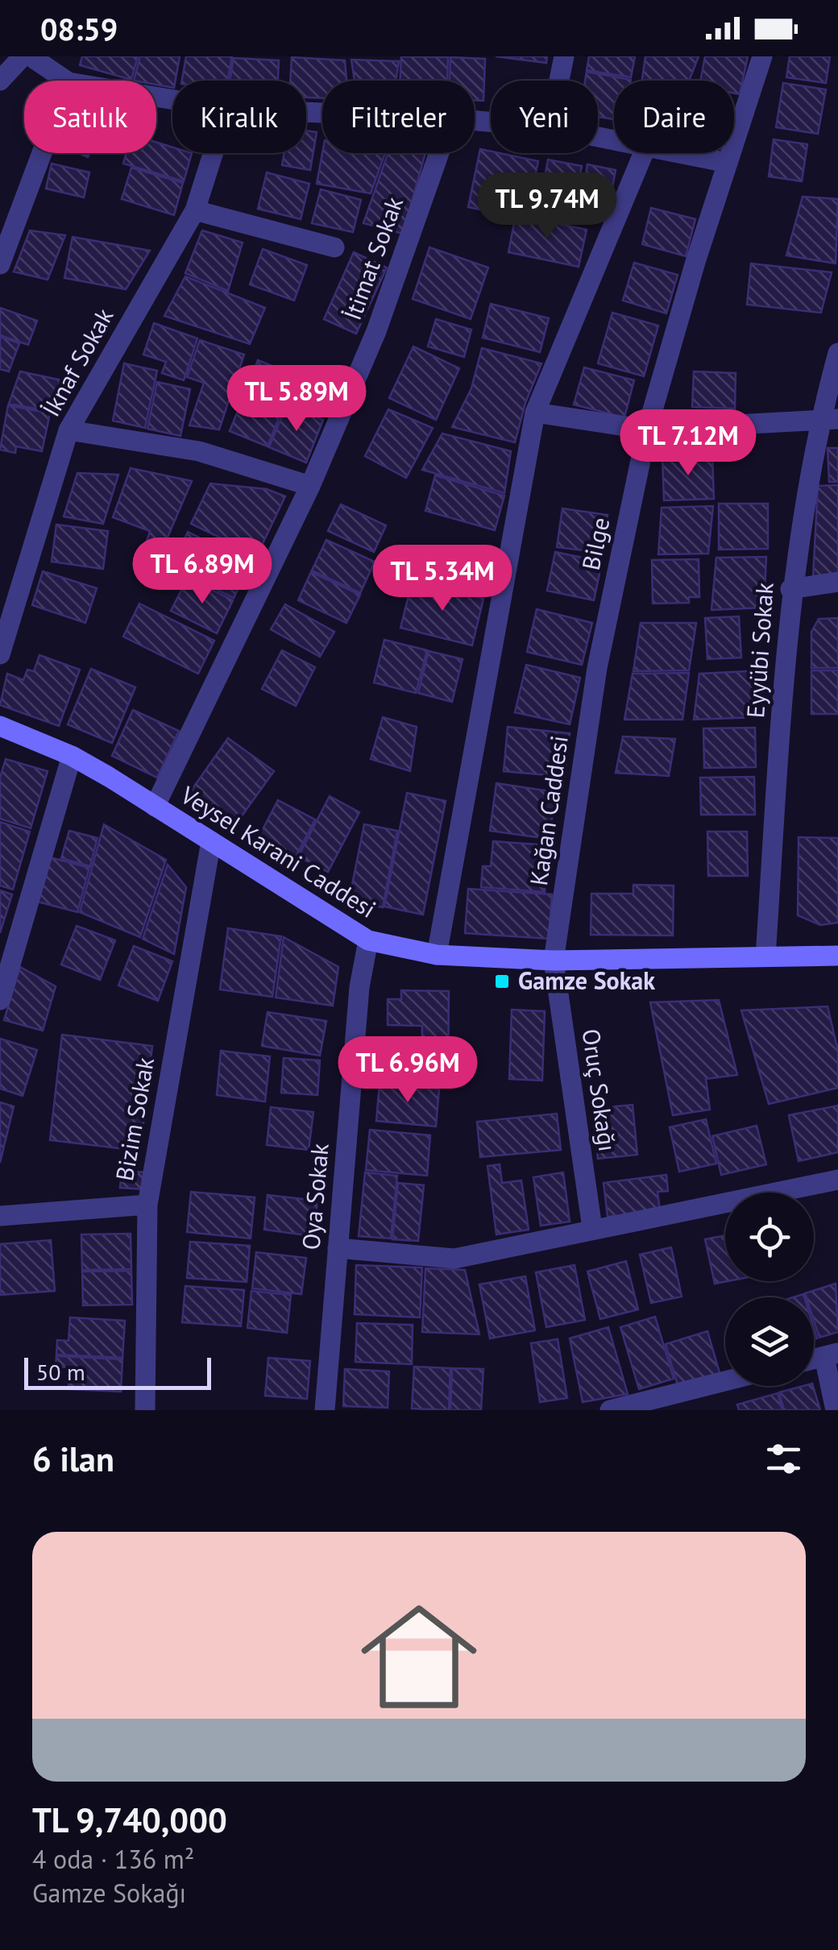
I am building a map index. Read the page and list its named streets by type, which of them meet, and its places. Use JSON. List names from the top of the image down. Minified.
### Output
{"streets":{"main road":["Veysel Karani Caddesi"],"street":["İtimat Sokak","İknaf Sokak","Bilge","Eyyübi Sokak","Kağan Caddesi","Oruç Sokağı","Bizim Sokak","Oya Sokak"]},"crossings":[["İtimat Sokak","Veysel Karani Caddesi"],["Bilge","Kağan Caddesi"],["Eyyübi Sokak","Veysel Karani Caddesi"],["Kağan Caddesi","Veysel Karani Caddesi"],["Kağan Caddesi","Oruç Sokağı"],["Veysel Karani Caddesi","Oruç Sokağı"],["Veysel Karani Caddesi","Bizim Sokak"],["Veysel Karani Caddesi","Oya Sokak"]],"places":{"transit":["Gamze Sokak"]},"scale_bar":"50 m","page":{"status":"08:59","chip":["Satılık","Kiralık","Filtreler","Yeni","Daire"],"price":["TL 9.74M","TL 5.89M","TL 7.12M","TL 6.89M","TL 5.34M","TL 6.96M"],"scale":"50 m","heading":"6 ilan","list":[{"name":"TL 9,740,000","note":"4 oda · 136 m² · Gamze Sokağı"}]}}
